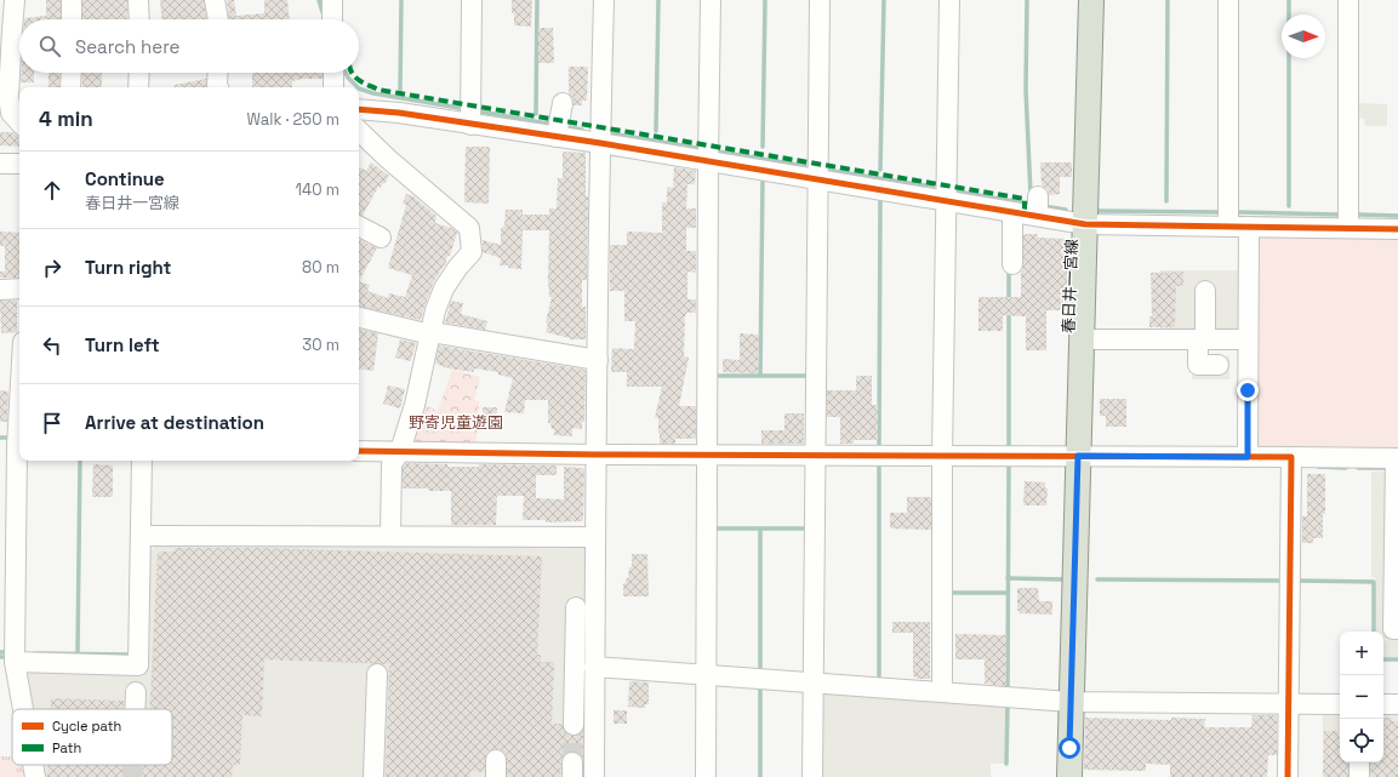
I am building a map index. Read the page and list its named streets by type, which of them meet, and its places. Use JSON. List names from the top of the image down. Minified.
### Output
{"streets":{"main road":["春日井一宮線"]},"parks":["野寄児童遊園"],"legend":["Cycle path","Path"],"north":"right","page":{"search":"Search here","heading":["4 min","Walk · 250 m"],"list":[["Continue","春日井一宮線","140 m"],["Turn right","80 m"],["Turn left","30 m"],"Arrive at destination"],"map_buttons":["+","−"]}}
